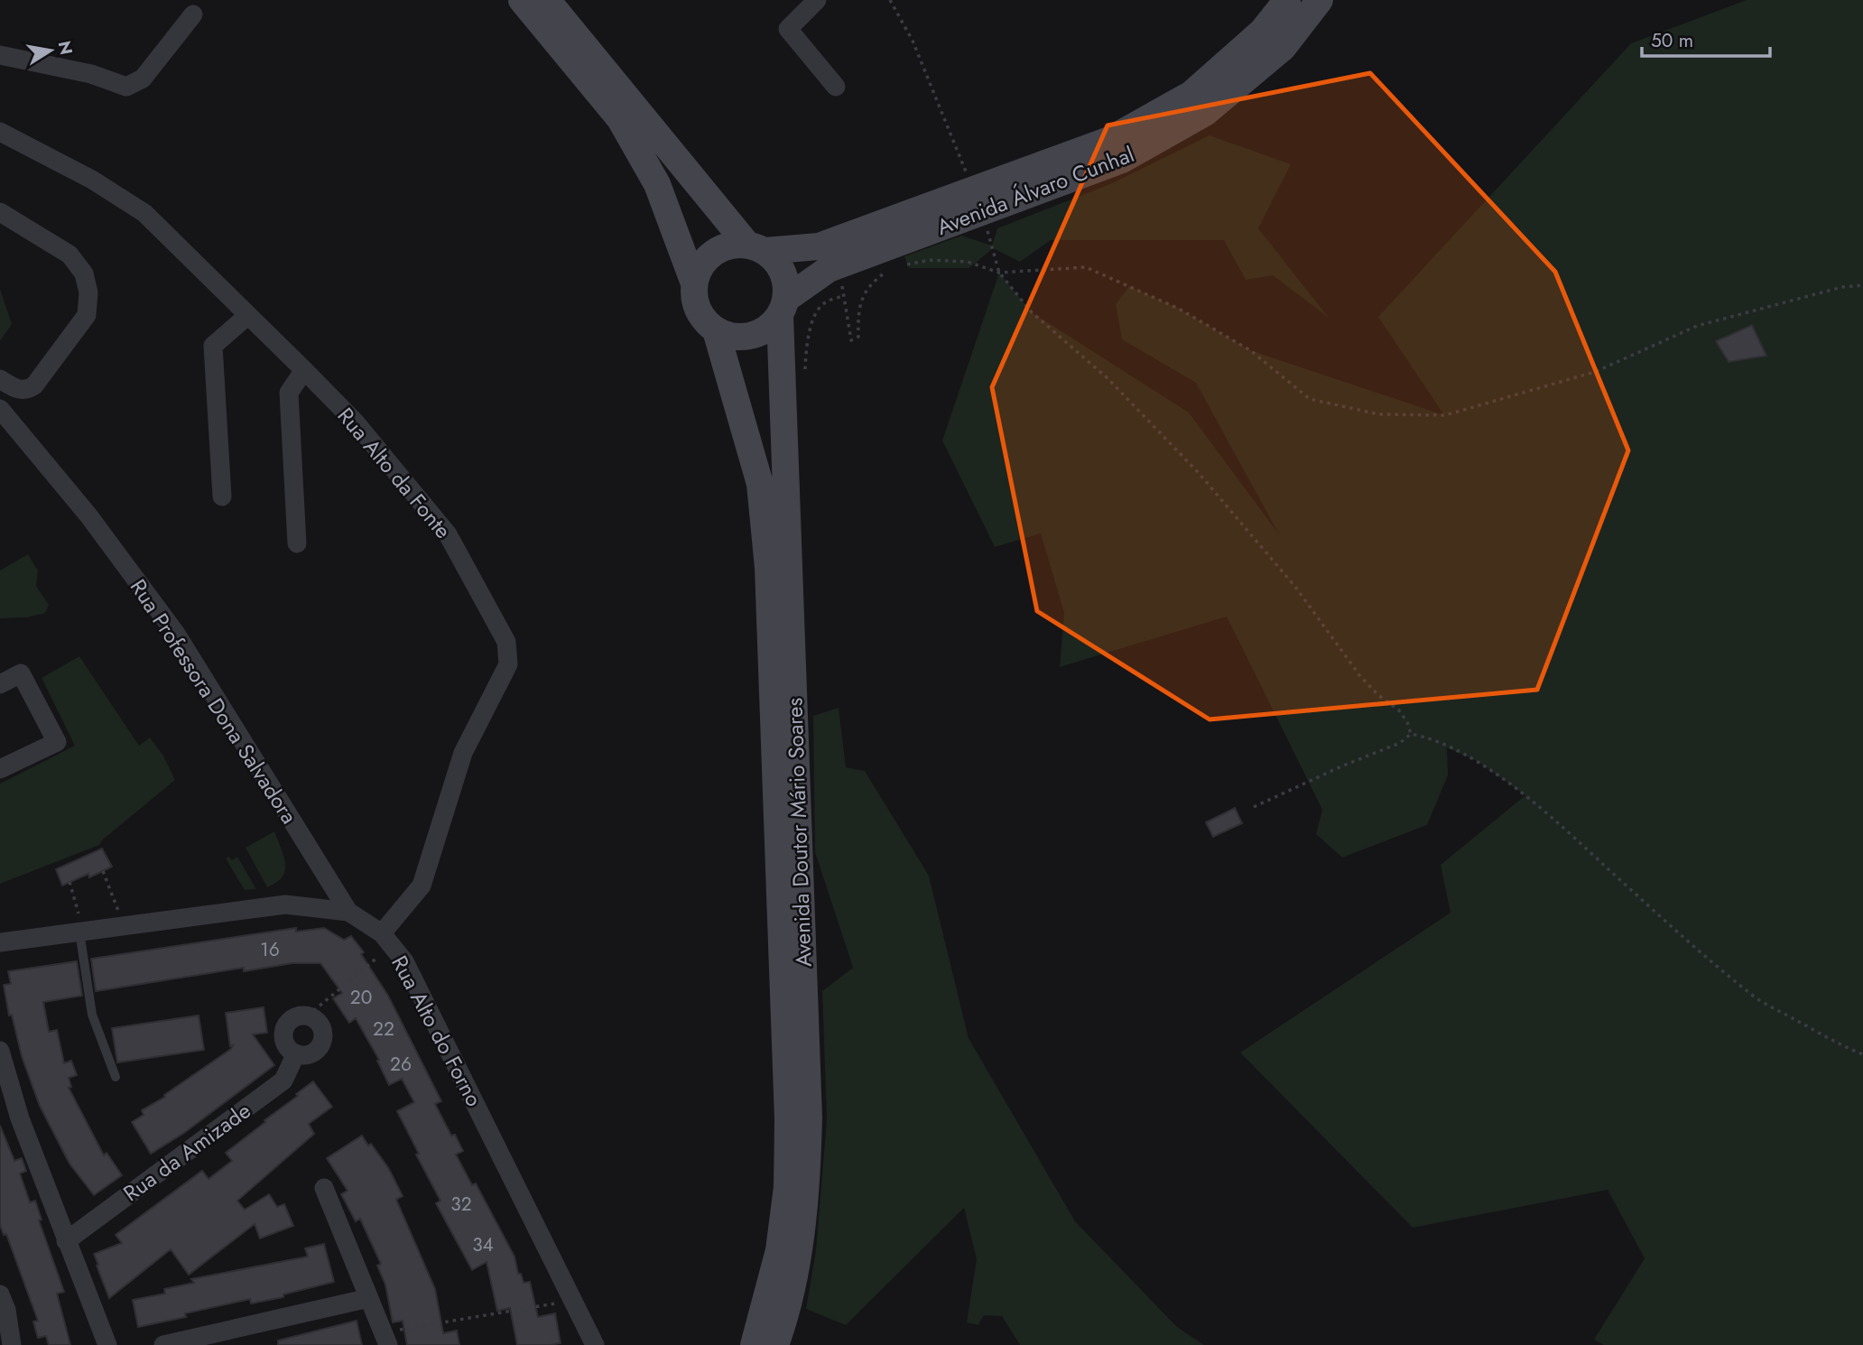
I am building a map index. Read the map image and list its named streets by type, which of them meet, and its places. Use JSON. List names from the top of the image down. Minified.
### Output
{"streets":{"main road":["Avenida Álvaro Cunhal","Avenida Doutor Mário Soares"],"street":["Rua Alto da Fonte","Rua Professora Dona Salvadora","Rua Alto do Forno","Rua da Amizade"]},"crossings":[["Avenida Álvaro Cunhal","Avenida Doutor Mário Soares"],["Rua Alto da Fonte","Rua Alto do Forno"],["Rua Professora Dona Salvadora","Rua Alto do Forno"]],"house_numbers":["16","20","22","26","32","34"],"scale_bar":"50 m","north":"right"}
